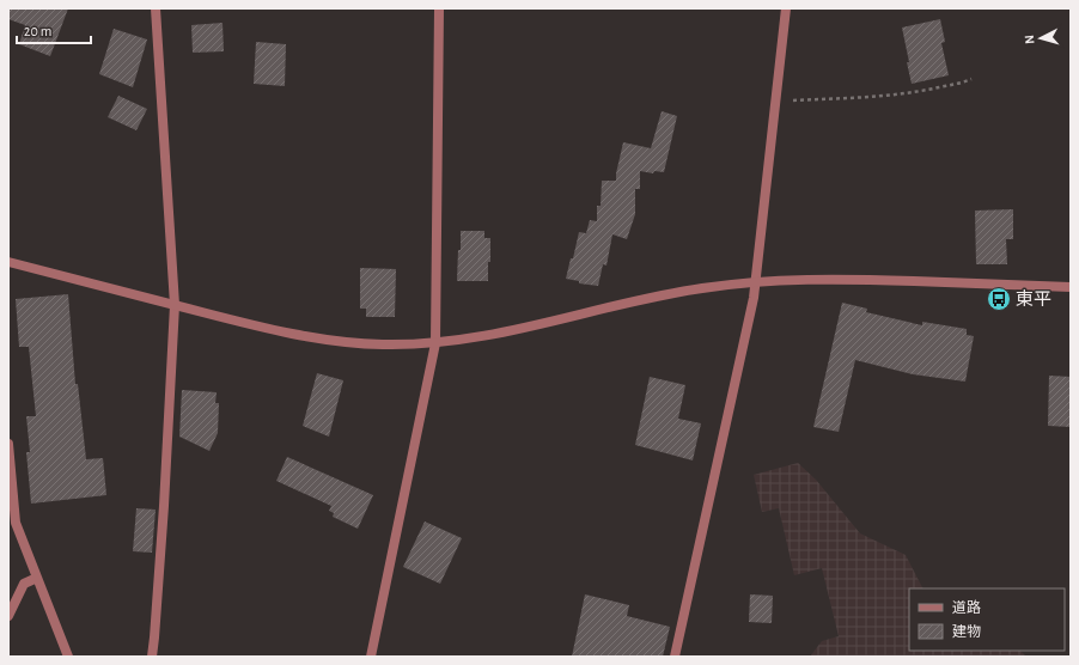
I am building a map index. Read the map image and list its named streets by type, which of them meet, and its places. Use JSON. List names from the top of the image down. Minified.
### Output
{"places":{"bus stop":["東平"]},"legend":["道路","建物"],"scale_bar":"20 m","north":"left"}
